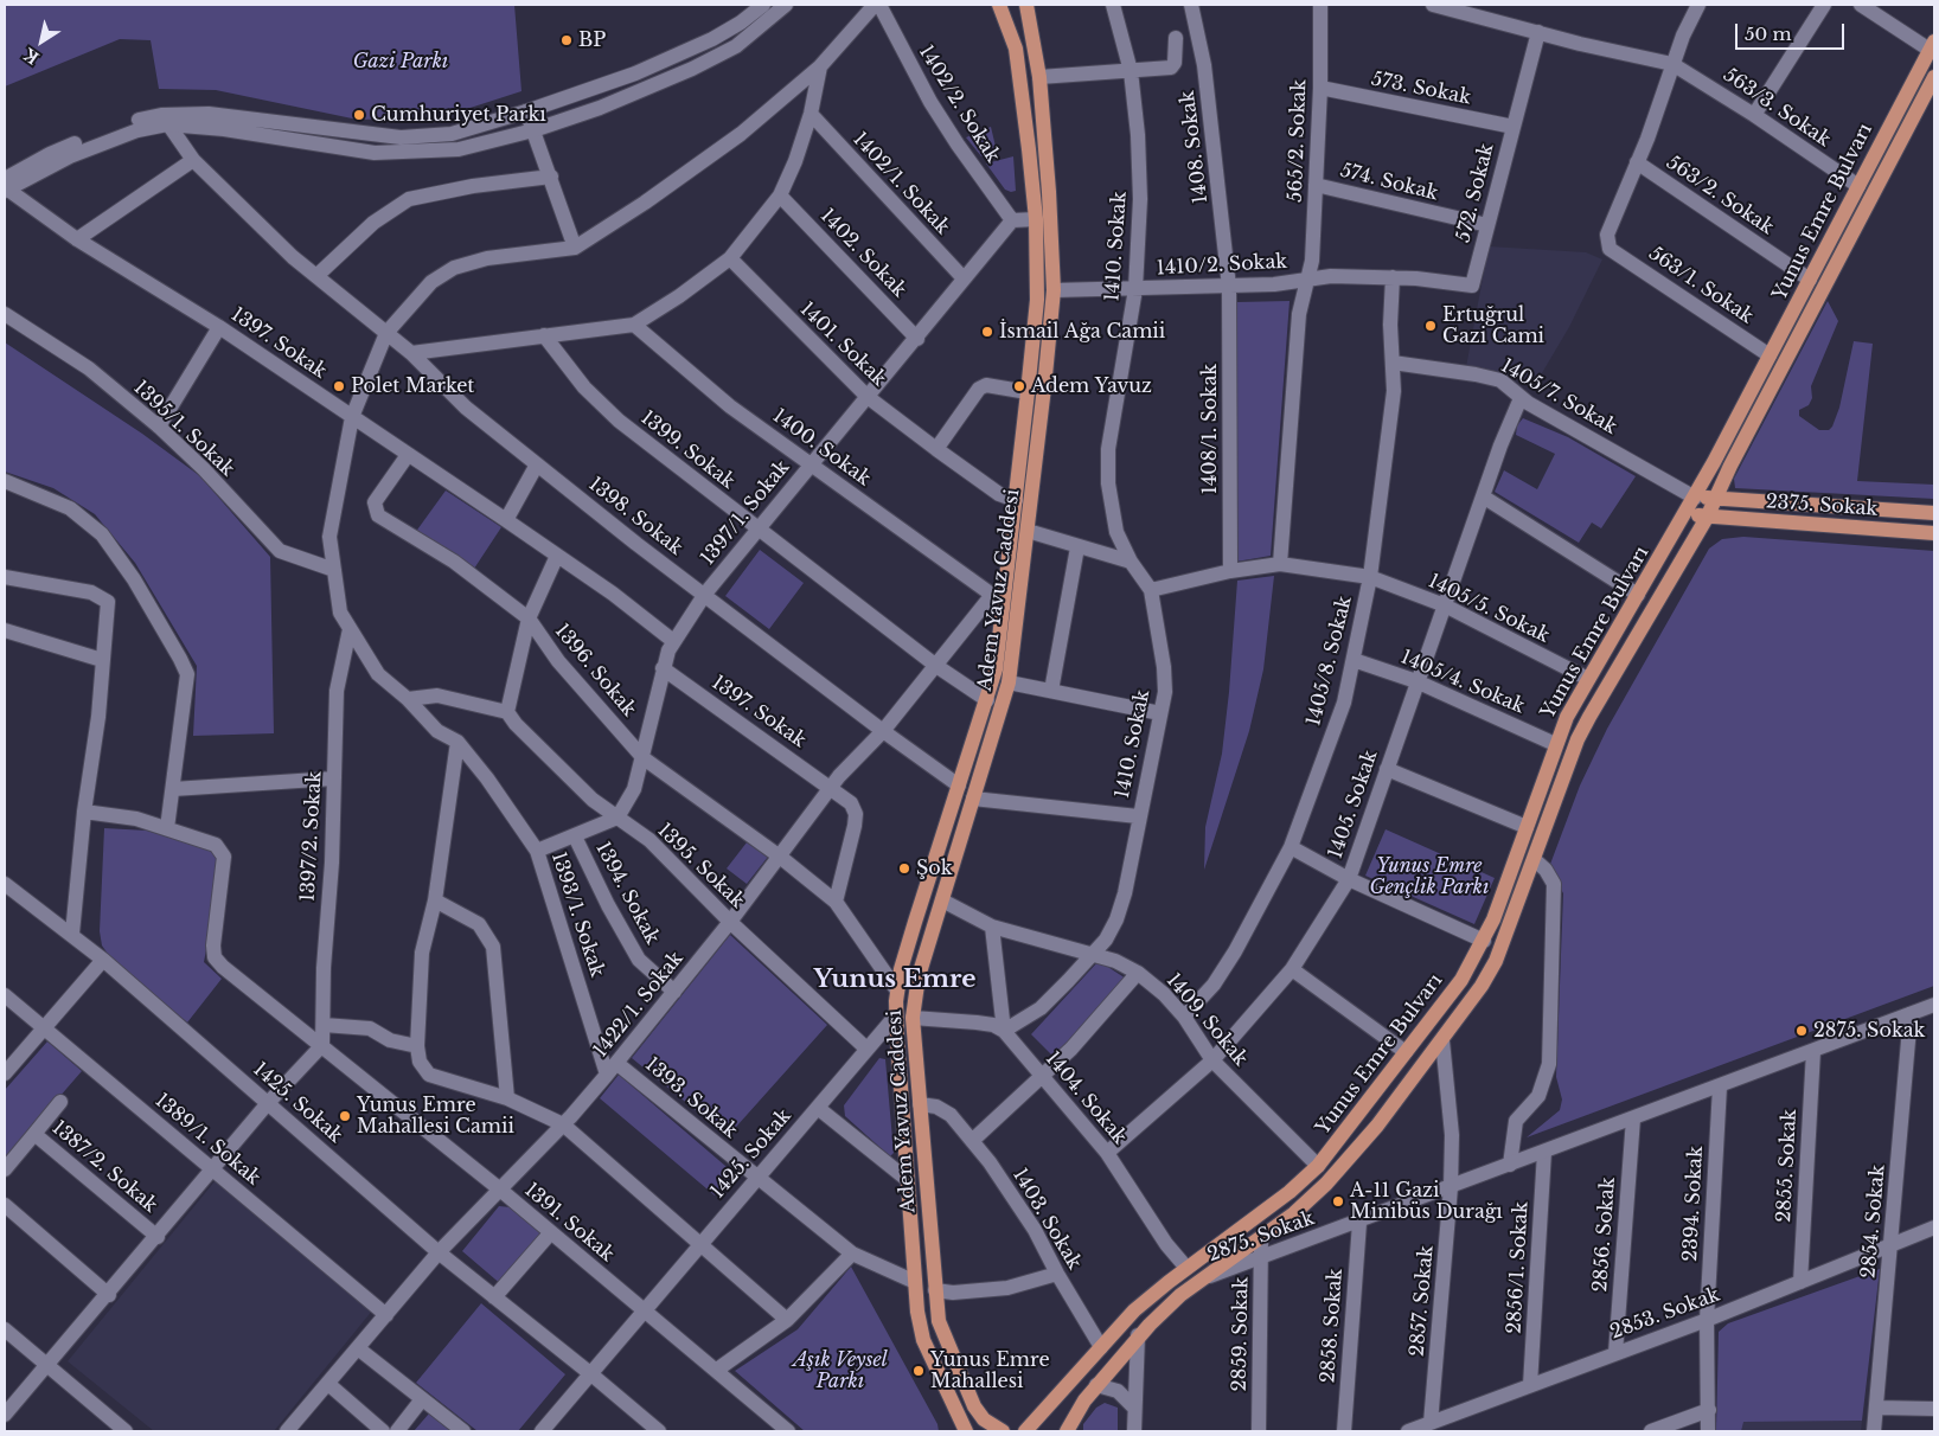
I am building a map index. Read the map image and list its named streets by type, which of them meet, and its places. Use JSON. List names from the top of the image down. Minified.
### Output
{"streets":{"main road":["Yunus Emre Bulvarı","2375. Sokak","Adem Yavuz Caddesi"],"street":["573. Sokak","1402/2. Sokak","563/3. Sokak","565/2. Sokak","1408. Sokak","574. Sokak","1402/1. Sokak","572. Sokak","563/2. Sokak","1410. Sokak","1402. Sokak","1410/2. Sokak","563/1. Sokak","1397. Sokak","1401. Sokak","1405/7. Sokak","1395/1. Sokak","1408/1. Sokak","1400. Sokak","1399. Sokak","1397/1. Sokak","1398. Sokak","1405/5. Sokak","1405/8. Sokak","1396. Sokak","1405/4. Sokak","1405. Sokak","1397/2. Sokak","1395. Sokak","1394. Sokak","1393/1. Sokak","1422/1. Sokak","1409. Sokak","1393. Sokak","1404. Sokak","1425. Sokak","1389/1. Sokak","2855. Sokak","1387/2. Sokak","2394. Sokak","1403. Sokak","2854. Sokak","1391. Sokak","2856. Sokak","2875. Sokak","2856/1. Sokak","2857. Sokak","2853. Sokak","2858. Sokak","2859. Sokak"]},"crossings":[["573. Sokak","565/2. Sokak"],["573. Sokak","572. Sokak"],["1402/2. Sokak","1397/1. Sokak"],["563/3. Sokak","572. Sokak"],["563/3. Sokak","Yunus Emre Bulvarı"],["565/2. Sokak","574. Sokak"],["565/2. Sokak","1410/2. Sokak"],["565/2. Sokak","1405/5. Sokak"],["1408. Sokak","1410/2. Sokak"],["1408. Sokak","1408/1. Sokak"],["574. Sokak","572. Sokak"],["1402/1. Sokak","1397/1. Sokak"],["572. Sokak","1410/2. Sokak"],["572. Sokak","1405/8. Sokak"],["563/2. Sokak","Yunus Emre Bulvarı"],["563/2. Sokak","563/1. Sokak"],["Yunus Emre Bulvarı","563/1. Sokak"],["Yunus Emre Bulvarı","1405/7. Sokak"],["Yunus Emre Bulvarı","2375. Sokak"],["Yunus Emre Bulvarı","1405/5. Sokak"],["Yunus Emre Bulvarı","1405/4. Sokak"],["Yunus Emre Bulvarı","1409. Sokak"],["Yunus Emre Bulvarı","1404. Sokak"],["Yunus Emre Bulvarı","1403. Sokak"],["Yunus Emre Bulvarı","2875. Sokak"],["Yunus Emre Bulvarı","2857. Sokak"],["Yunus Emre Bulvarı","2859. Sokak"],["1410. Sokak","1410/2. Sokak"],["1410. Sokak","1405/5. Sokak"],["1410. Sokak","1409. Sokak"],["1410. Sokak","1404. Sokak"],["1402. Sokak","1397/1. Sokak"],["1410/2. Sokak","1408/1. Sokak"],["1410/2. Sokak","Adem Yavuz Caddesi"],["1410/2. Sokak","1405/8. Sokak"],["1397. Sokak","1397/1. Sokak"],["1397. Sokak","1396. Sokak"],["1397. Sokak","1422/1. Sokak"],["1401. Sokak","1397/1. Sokak"],["1401. Sokak","Adem Yavuz Caddesi"],["1405/7. Sokak","2375. Sokak"],["1405/7. Sokak","1405/8. Sokak"],["1405/7. Sokak","1405. Sokak"],["1408/1. Sokak","1405/5. Sokak"],["1400. Sokak","1397/1. Sokak"],["1400. Sokak","Adem Yavuz Caddesi"],["1400. Sokak","1422/1. Sokak"],["1399. Sokak","1397/1. Sokak"],["1399. Sokak","Adem Yavuz Caddesi"],["1399. Sokak","1422/1. Sokak"],["1397/1. Sokak","1398. Sokak"],["1397/1. Sokak","1396. Sokak"],["1397/1. Sokak","1395. Sokak"],["1398. Sokak","Adem Yavuz Caddesi"],["1398. Sokak","1422/1. Sokak"],["Adem Yavuz Caddesi","1396. Sokak"],["Adem Yavuz Caddesi","1422/1. Sokak"],["Adem Yavuz Caddesi","1409. Sokak"],["Adem Yavuz Caddesi","1393. Sokak"],["Adem Yavuz Caddesi","1425. Sokak"],["Adem Yavuz Caddesi","1403. Sokak"],["1405/5. Sokak","1405/8. Sokak"],["1405/5. Sokak","1405. Sokak"],["1405/8. Sokak","1405/4. Sokak"],["1405/8. Sokak","1409. Sokak"],["1396. Sokak","1422/1. Sokak"],["1405/4. Sokak","1405. Sokak"],["1405. Sokak","1409. Sokak"],["1405. Sokak","1404. Sokak"],["1397/2. Sokak","1391. Sokak"],["1395. Sokak","1422/1. Sokak"],["1395. Sokak","1425. Sokak"],["1394. Sokak","1422/1. Sokak"],["1393/1. Sokak","1422/1. Sokak"],["1393/1. Sokak","1393. Sokak"],["1422/1. Sokak","1393. Sokak"],["1422/1. Sokak","1425. Sokak"],["1422/1. Sokak","1389/1. Sokak"],["1422/1. Sokak","1391. Sokak"],["1393. Sokak","1425. Sokak"],["1425. Sokak","1391. Sokak"],["2855. Sokak","2875. Sokak"],["2855. Sokak","2853. Sokak"],["2394. Sokak","2875. Sokak"],["2394. Sokak","2853. Sokak"],["2854. Sokak","2875. Sokak"],["2854. Sokak","2853. Sokak"],["2856. Sokak","2875. Sokak"],["2856. Sokak","2853. Sokak"],["2875. Sokak","2856/1. Sokak"],["2875. Sokak","2857. Sokak"],["2875. Sokak","2858. Sokak"],["2875. Sokak","2859. Sokak"],["2856/1. Sokak","2853. Sokak"],["2857. Sokak","2853. Sokak"]],"districts":["Yunus Emre"],"parks":["Gazi Parkı","Yunus Emre Gençlik Parkı","Aşık Veysel Parkı"],"places":["BP","Cumhuriyet Parkı","Ertuğrul Gazi Cami","İsmail Ağa Camii","Polet Market","Adem Yavuz","Şok","2875. Sokak","Yunus Emre Mahallesi Camii","A-11 Gazi Minibüs Durağı","Yunus Emre Mahallesi"],"scale_bar":"50 m","north":"bottom left"}
